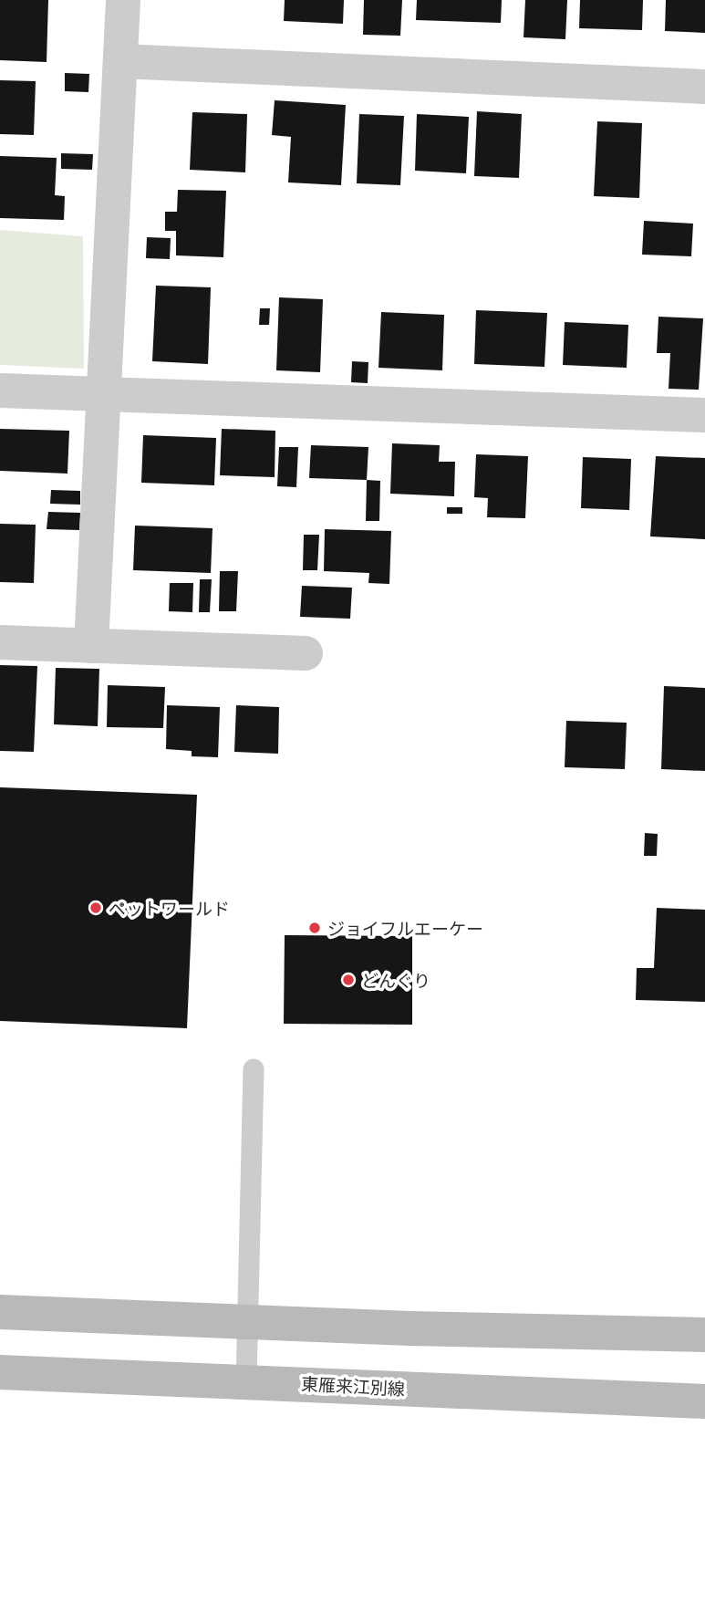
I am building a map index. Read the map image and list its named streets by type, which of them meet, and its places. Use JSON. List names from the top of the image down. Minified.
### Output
{"streets":{"main road":["東雁来江別線"]},"places":["ペットワールド","ジョイフルエーケー","どんぐり"]}
